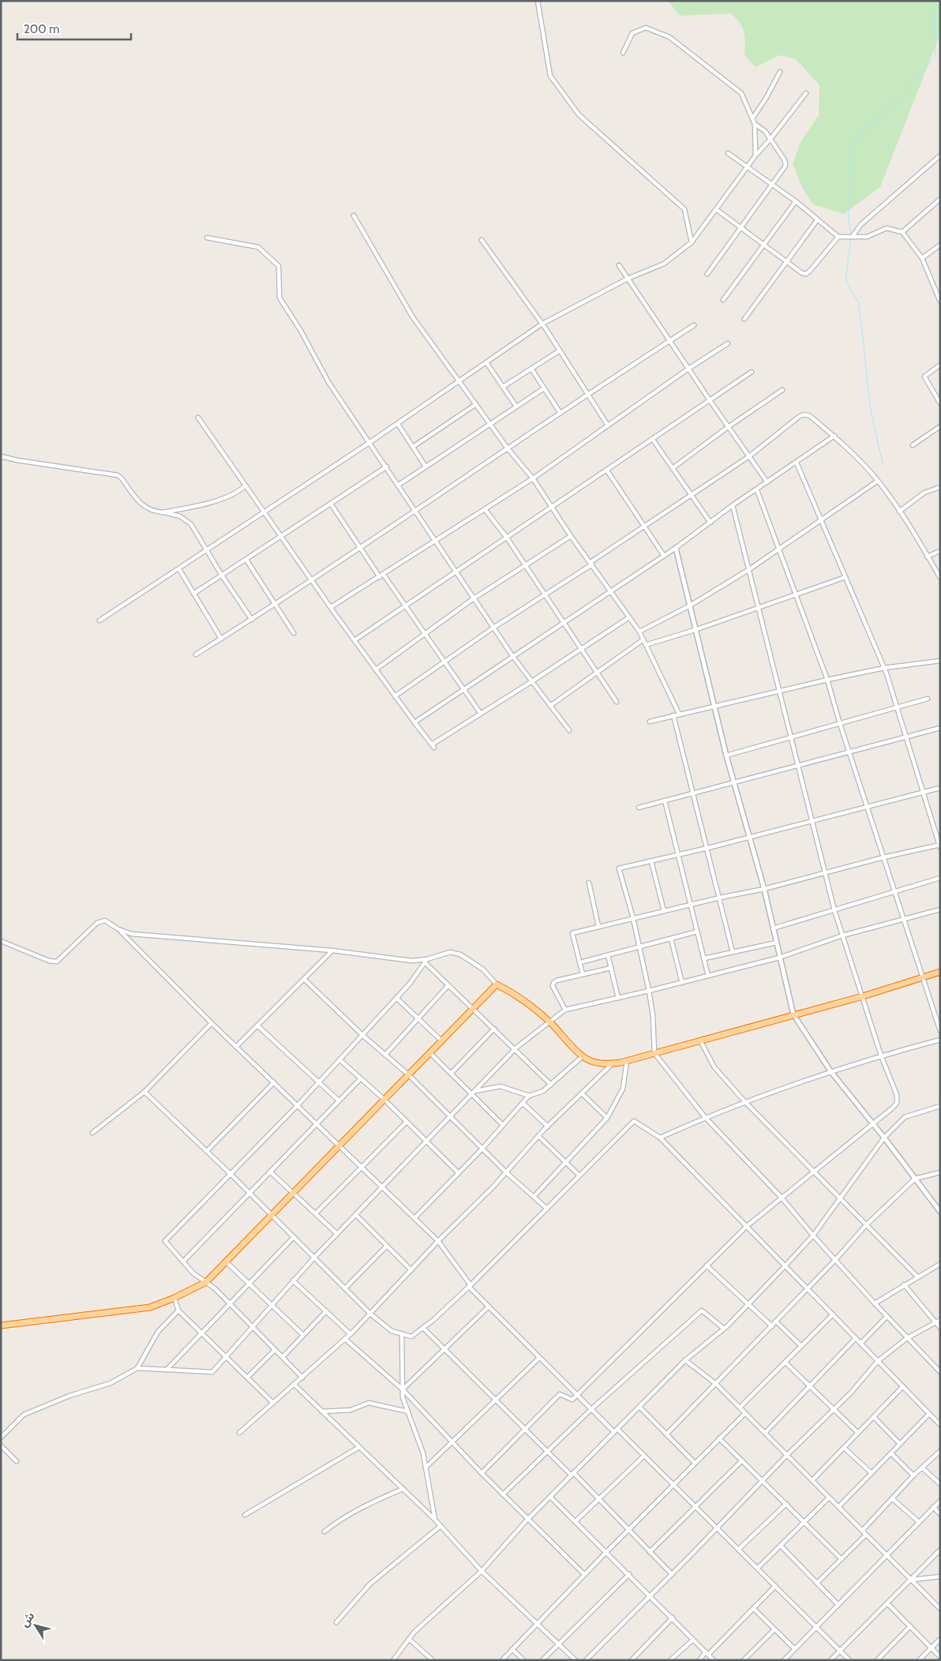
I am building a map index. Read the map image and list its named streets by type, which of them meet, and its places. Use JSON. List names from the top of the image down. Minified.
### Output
{"scale_bar":"200 m","north":"top left"}
